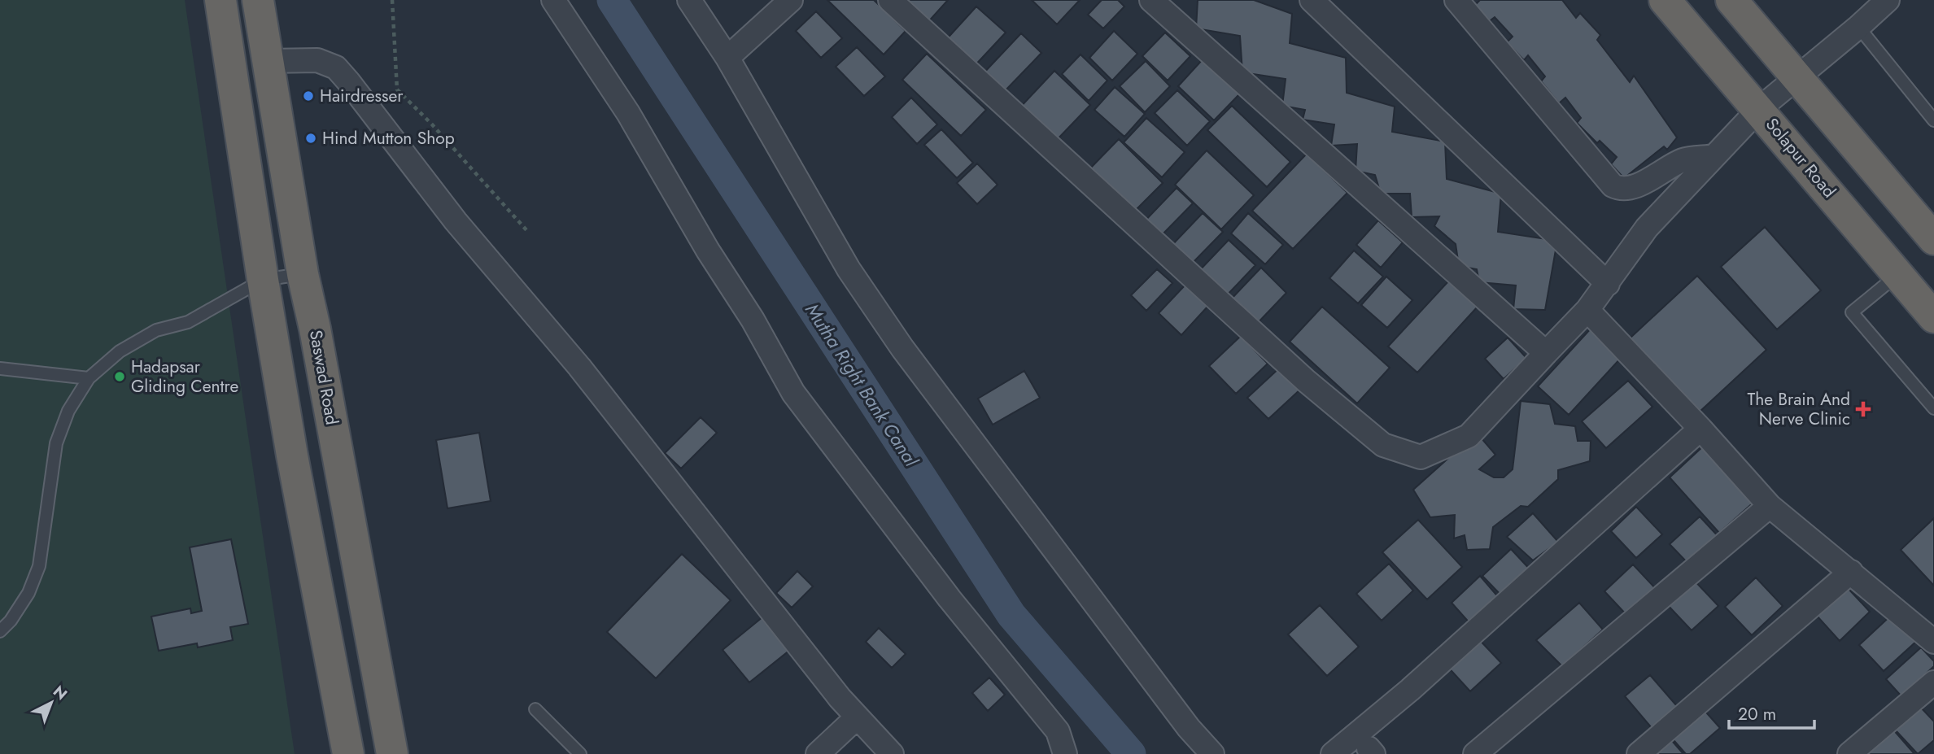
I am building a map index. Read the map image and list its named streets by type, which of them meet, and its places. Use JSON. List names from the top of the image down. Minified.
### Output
{"streets":{"highway":["Solapur Road","Saswad Road"]},"water":["Mutha Right Bank Canal"],"places":{"other":["Hairdresser","Hind Mutton Shop","Hadapsar Gliding Centre"],"health":["The Brain And Nerve Clinic"]},"scale_bar":"20 m","north":"top right"}
